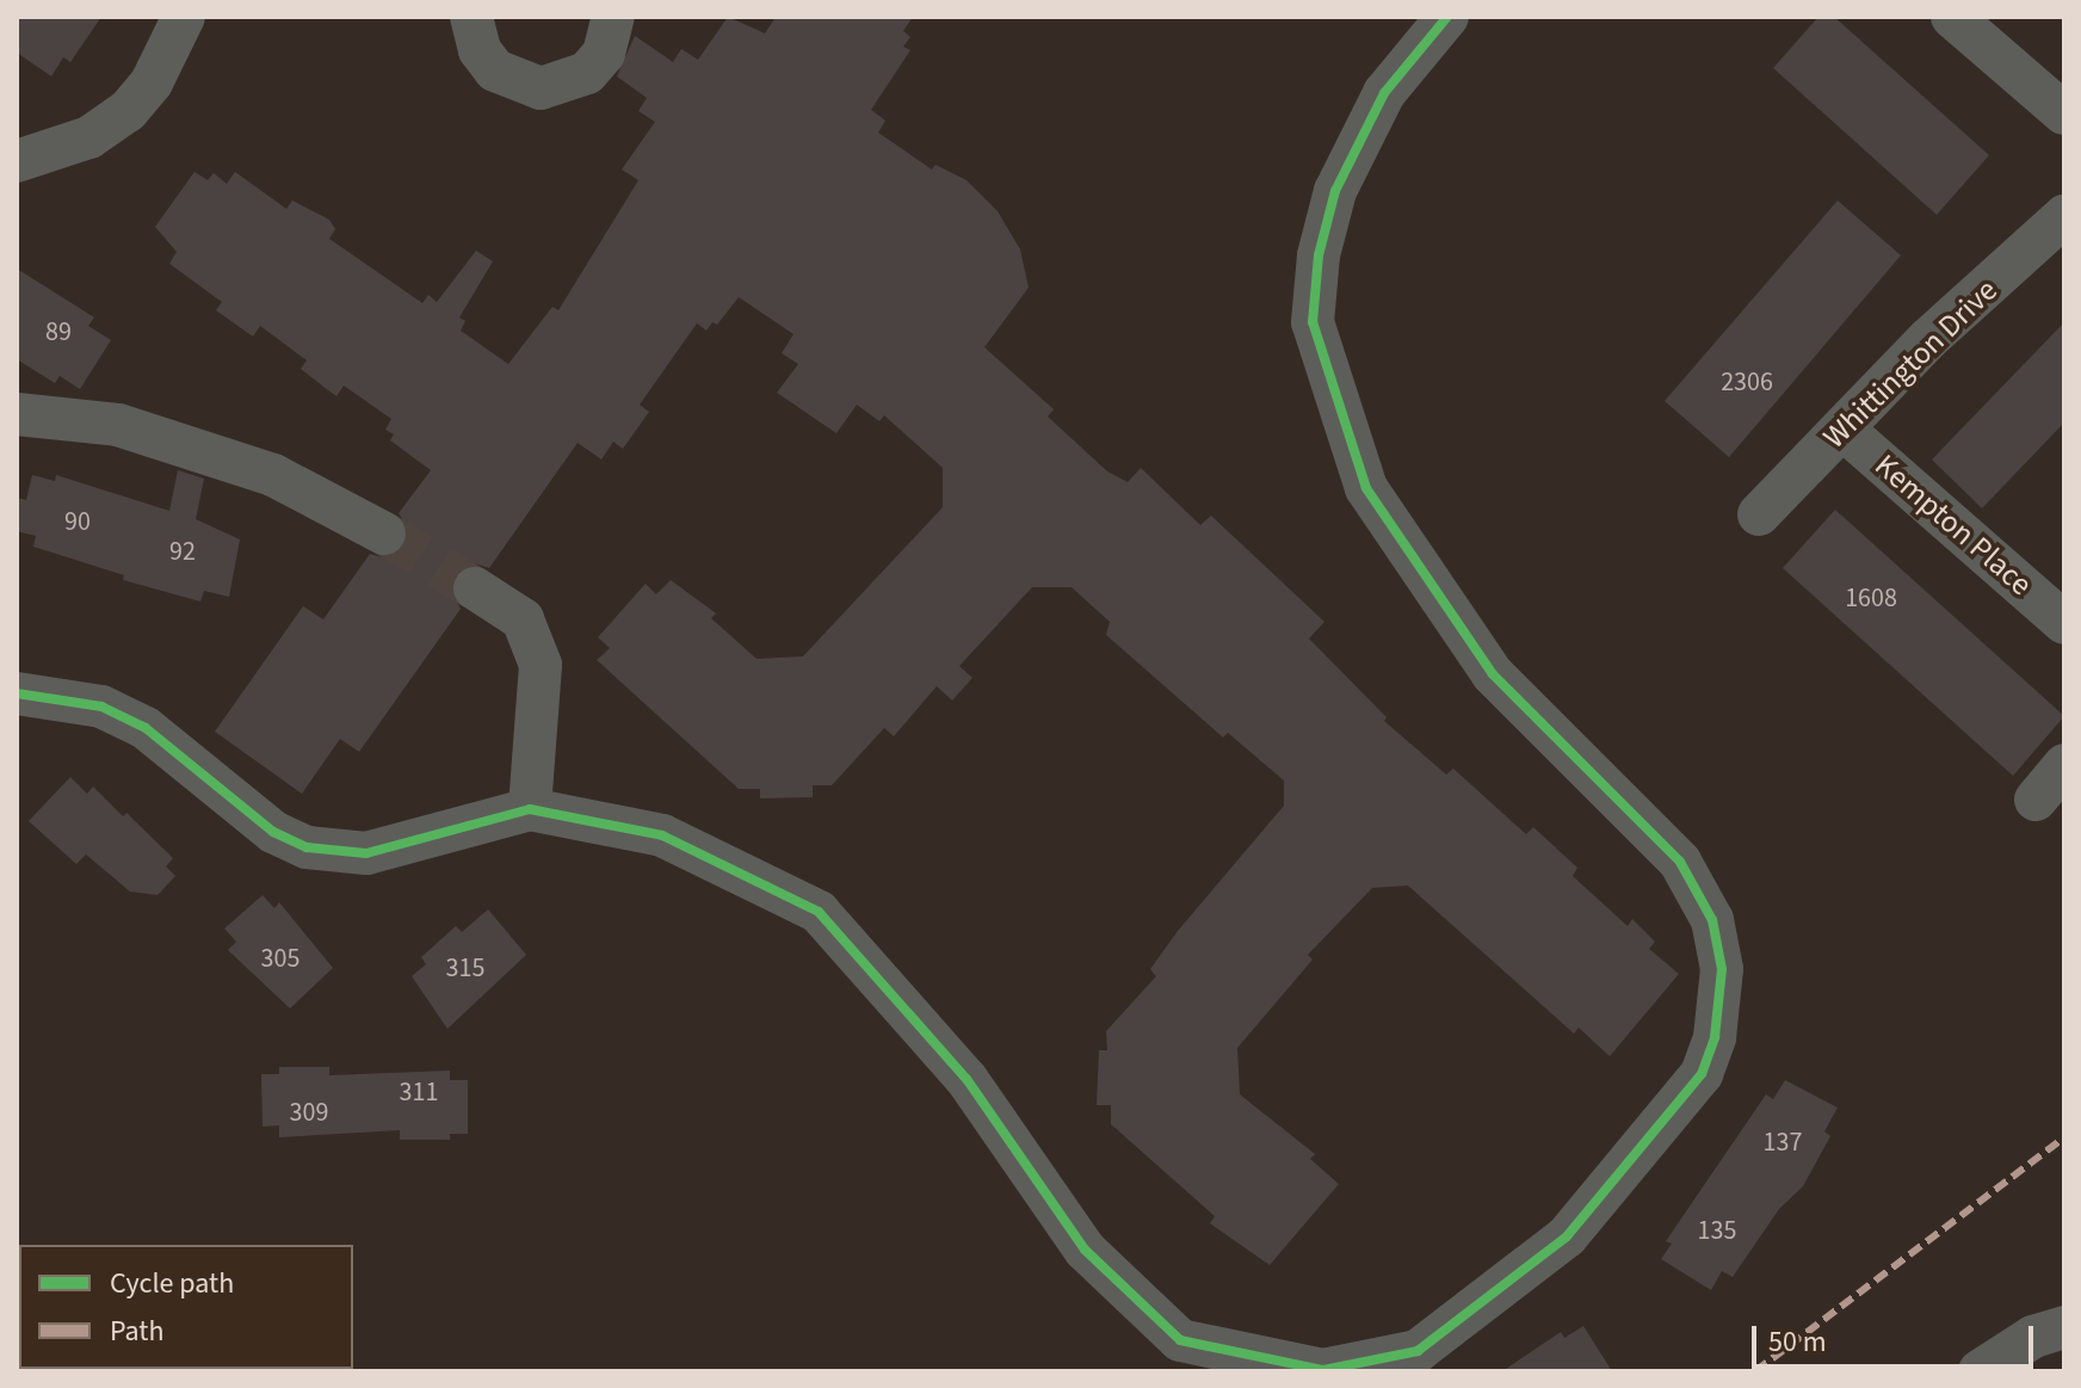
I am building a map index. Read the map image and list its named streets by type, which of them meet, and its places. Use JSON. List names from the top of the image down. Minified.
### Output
{"streets":{"street":["Whittington Drive","Kempton Place"]},"crossings":[["Whittington Drive","Kempton Place"]],"house_numbers":["89","2306","90","92","1608","305","315","311","309","137","135"],"legend":["Cycle path","Path"],"scale_bar":"50 m"}
